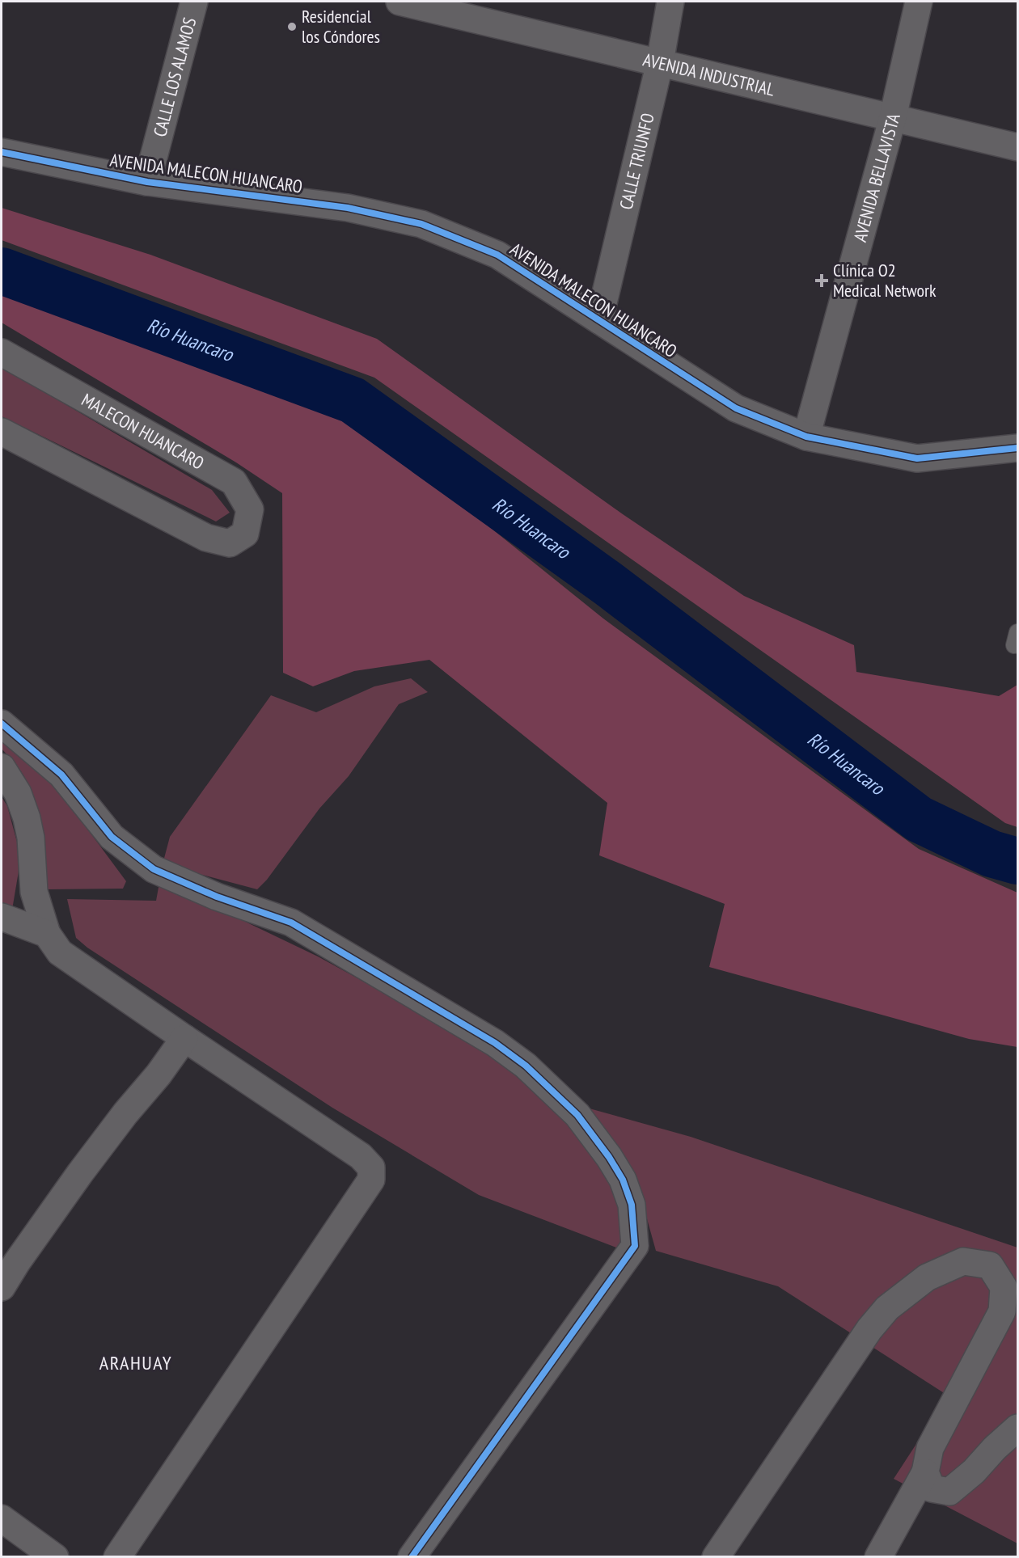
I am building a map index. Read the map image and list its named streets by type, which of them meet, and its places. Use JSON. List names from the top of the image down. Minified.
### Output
{"streets":{"street":["AVENIDA INDUSTRIAL","CALLE LOS ALAMOS","CALLE TRIUNFO","AVENIDA MALECON HUANCARO","AVENIDA BELLAVISTA","MALECON HUANCARO"]},"crossings":[["AVENIDA INDUSTRIAL","CALLE TRIUNFO"],["AVENIDA INDUSTRIAL","AVENIDA BELLAVISTA"],["CALLE LOS ALAMOS","AVENIDA MALECON HUANCARO"],["CALLE TRIUNFO","AVENIDA MALECON HUANCARO"],["AVENIDA MALECON HUANCARO","AVENIDA BELLAVISTA"]],"districts":["ARAHUAY"],"water":["Río Huancaro"],"places":{"other":["Residencial los Cóndores"],"health":["Clínica O2 Medical Network"]}}
